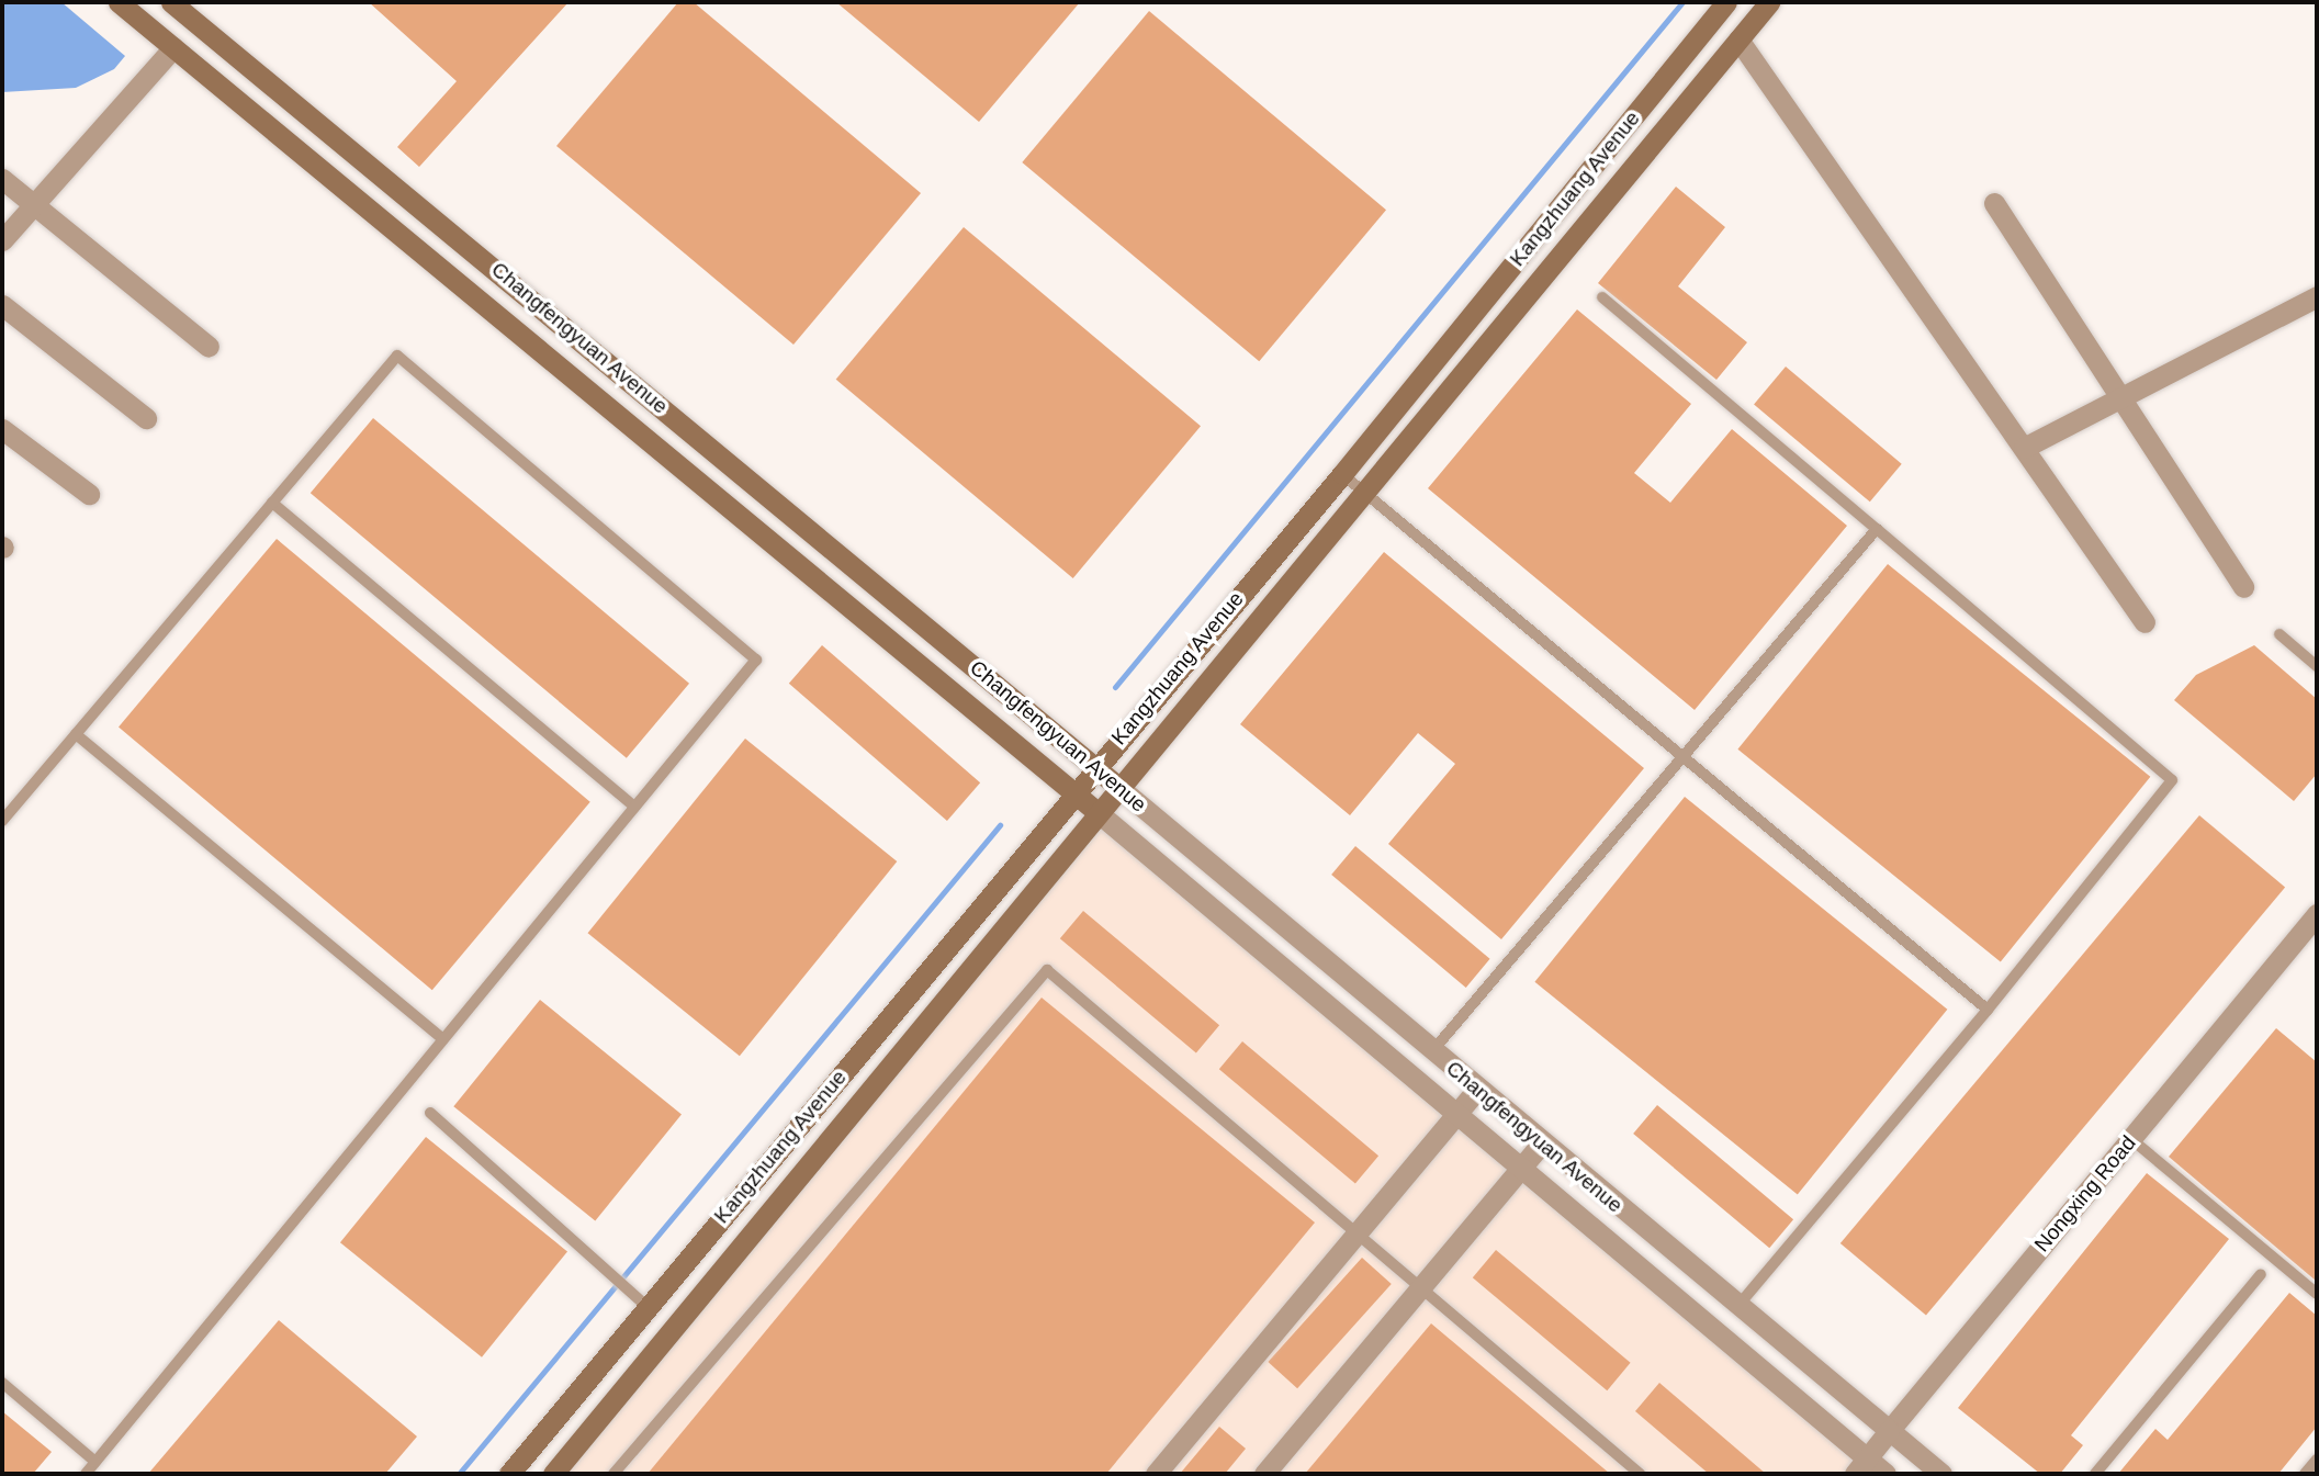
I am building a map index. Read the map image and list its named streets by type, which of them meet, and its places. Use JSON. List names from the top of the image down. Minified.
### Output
{"streets":{"main road":["Kangzhuang Avenue","Changfengyuan Avenue"],"street":["Nongxing Road"]},"crossings":[["Kangzhuang Avenue","Changfengyuan Avenue"],["Changfengyuan Avenue","Nongxing Road"]]}
